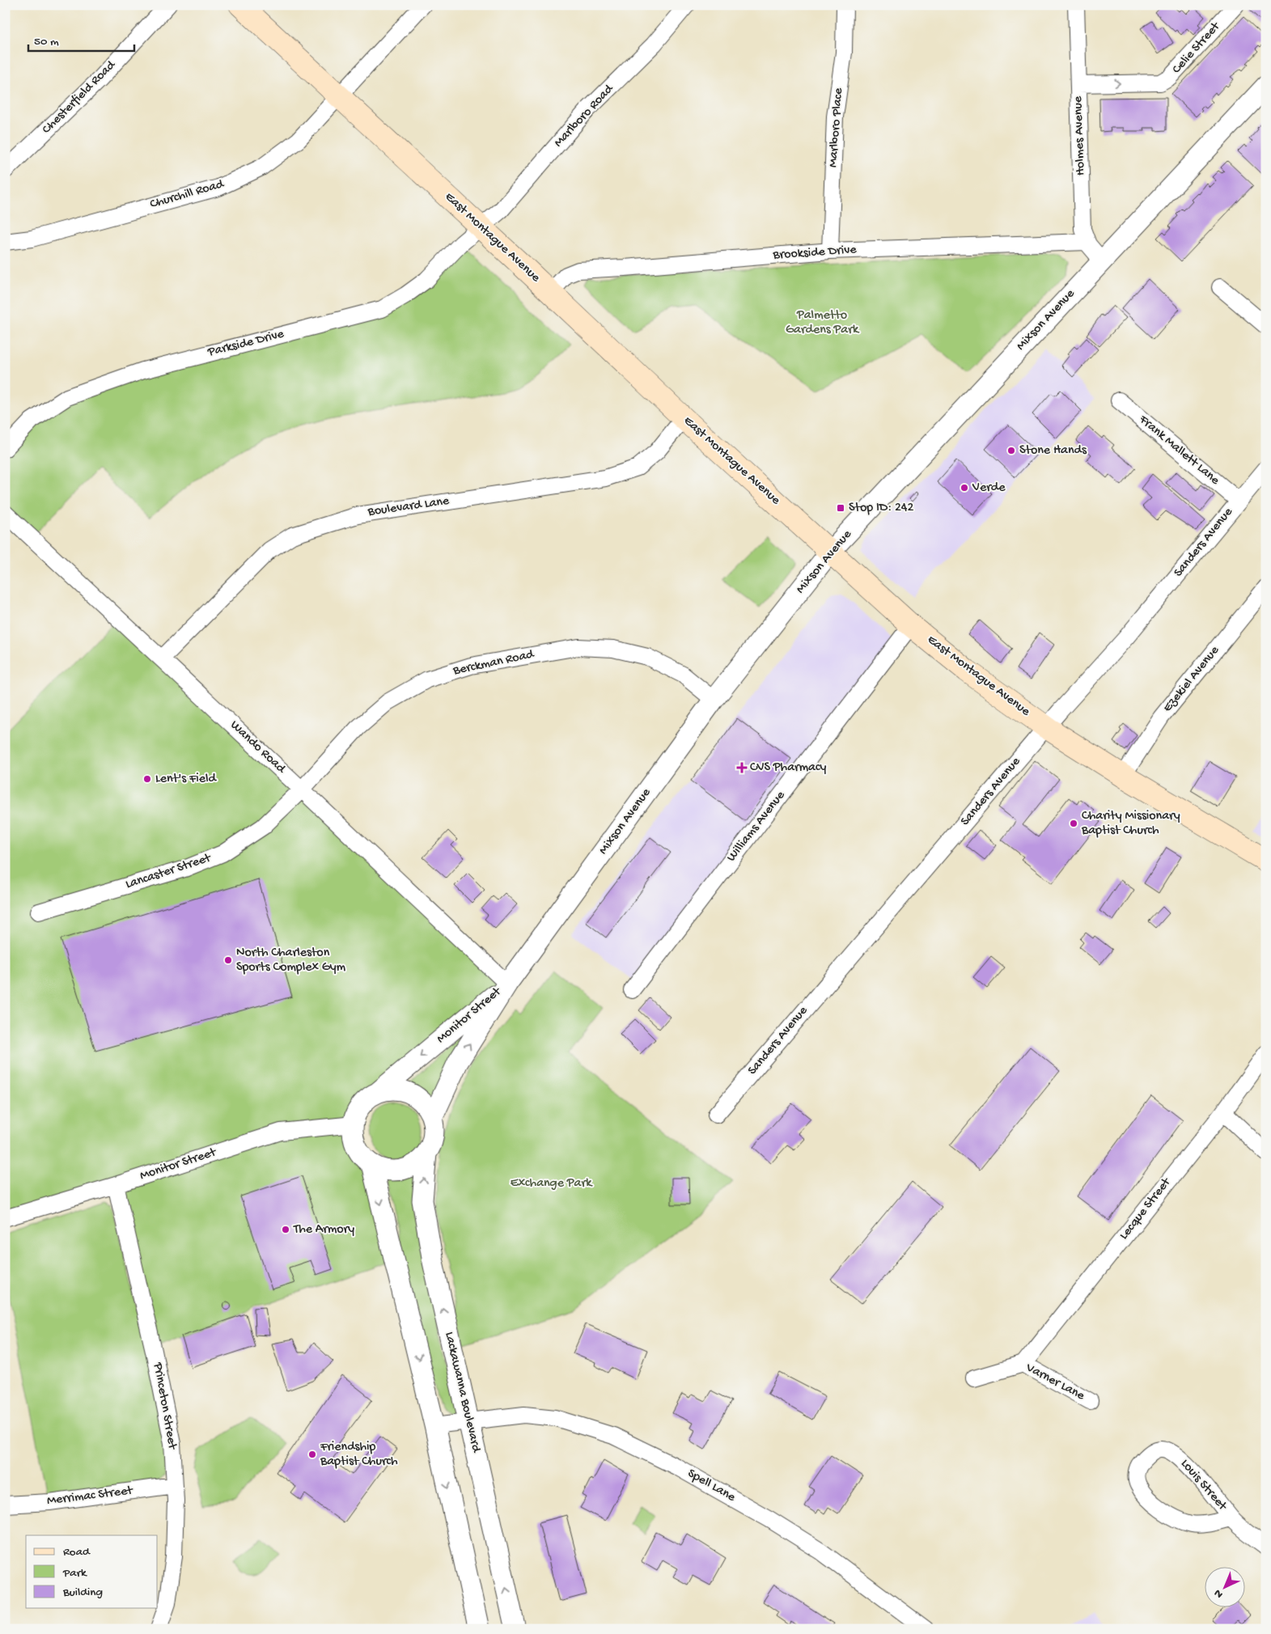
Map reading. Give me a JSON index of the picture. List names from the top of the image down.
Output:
{
  "streets": {
    "main road": ["East Montague Avenue"],
    "street": [
      "Celie Street",
      "Chesterfield Road",
      "Marlboro Road",
      "Marlboro Place",
      "Holmes Avenue",
      "Churchill Road",
      "Brookside Drive",
      "Mixson Avenue",
      "Parkside Drive",
      "Frank Mallett Lane",
      "Boulevard Lane",
      "Sanders Avenue",
      "Berckman Road",
      "Ezekiel Avenue",
      "Wando Road",
      "Williams Avenue",
      "Lancaster Street",
      "Monitor Street",
      "Lecque Street",
      "Varner Lane",
      "Lackawanna Boulevard",
      "Princeton Street",
      "Louis Street",
      "Spell Lane",
      "Merrimac Street"
    ]
  },
  "crossings": [
    ["Celie Street", "Holmes Avenue"],
    ["Marlboro Road", "East Montague Avenue"],
    ["Marlboro Road", "Parkside Drive"],
    ["Marlboro Place", "Brookside Drive"],
    ["Holmes Avenue", "Brookside Drive"],
    ["Holmes Avenue", "Mixson Avenue"],
    ["Churchill Road", "East Montague Avenue"],
    ["East Montague Avenue", "Brookside Drive"],
    ["East Montague Avenue", "Mixson Avenue"],
    ["East Montague Avenue", "Parkside Drive"],
    ["East Montague Avenue", "Boulevard Lane"],
    ["East Montague Avenue", "Sanders Avenue"],
    ["East Montague Avenue", "Ezekiel Avenue"],
    ["East Montague Avenue", "Williams Avenue"],
    ["Mixson Avenue", "Berckman Road"],
    ["Mixson Avenue", "Wando Road"],
    ["Mixson Avenue", "Monitor Street"],
    ["Frank Mallett Lane", "Sanders Avenue"],
    ["Boulevard Lane", "Wando Road"],
    ["Berckman Road", "Wando Road"],
    ["Berckman Road", "Lancaster Street"],
    ["Wando Road", "Lancaster Street"],
    ["Wando Road", "Monitor Street"],
    ["Monitor Street", "Lackawanna Boulevard"],
    ["Monitor Street", "Princeton Street"],
    ["Lecque Street", "Varner Lane"],
    ["Lackawanna Boulevard", "Spell Lane"],
    ["Princeton Street", "Merrimac Street"]
  ],
  "one_way": ["Celie Street"],
  "parks": ["Palmetto Gardens Park", "Exchange Park"],
  "places": {
    "other": [
      "Stone Hands",
      "Verde",
      "Lent's Field",
      "Charity Missionary Baptist Church",
      "North Charleston Sports Complex Gym",
      "The Armory",
      "Friendship Baptist Church"
    ],
    "transit": ["Stop ID: 242"],
    "health": ["CVS Pharmacy"]
  },
  "legend": ["Road", "Park", "Building"],
  "scale_bar": "50 m",
  "north": "bottom left"
}
